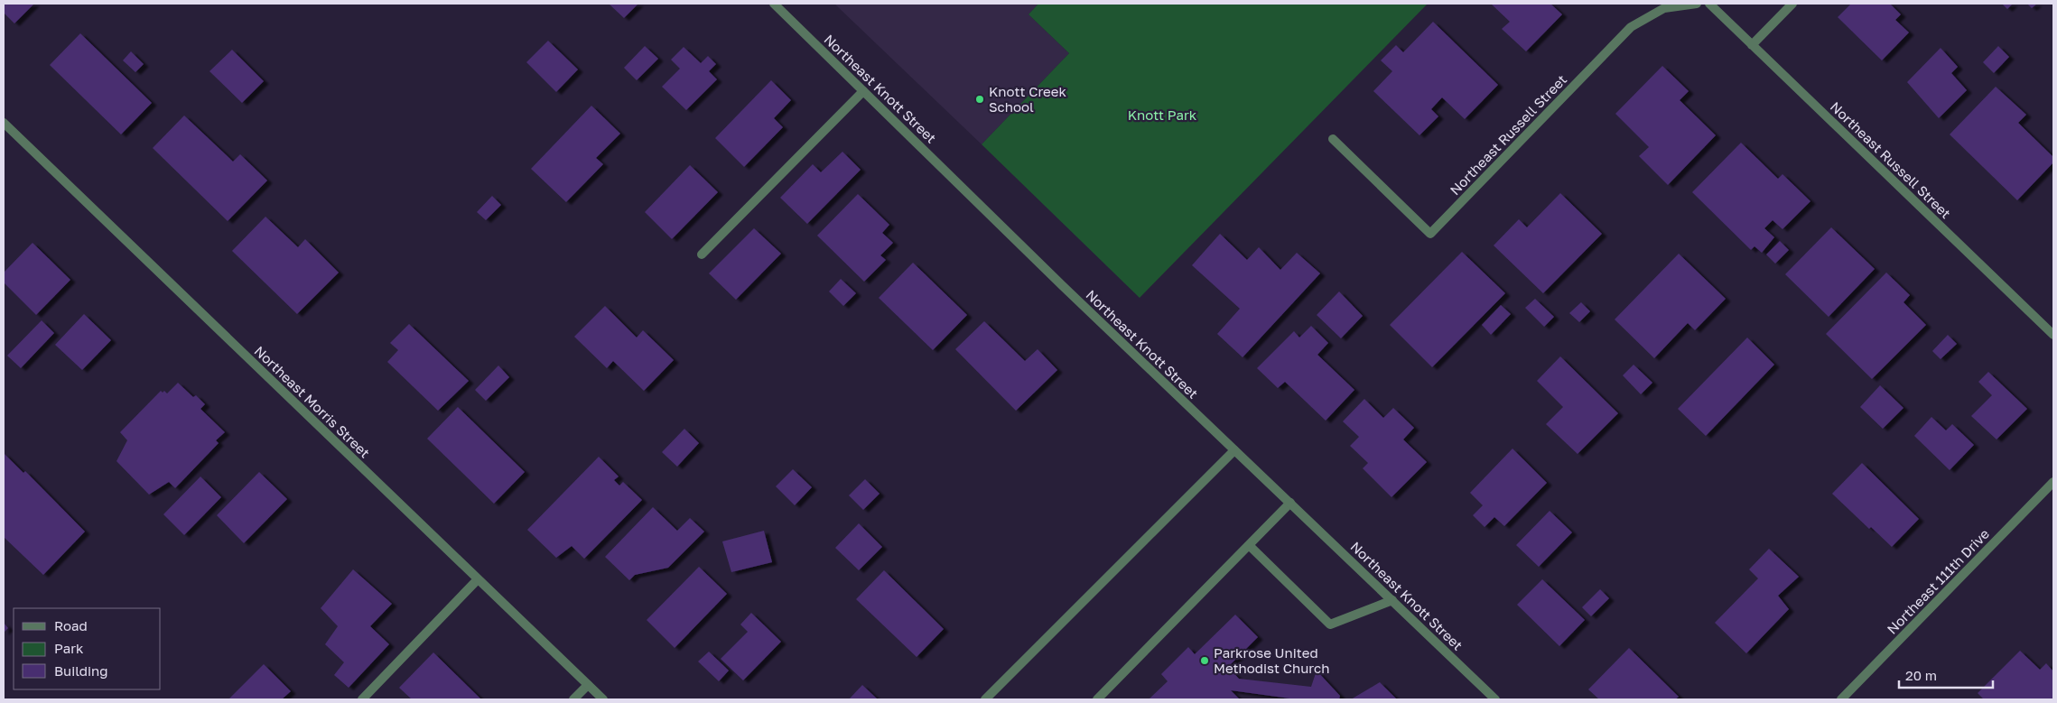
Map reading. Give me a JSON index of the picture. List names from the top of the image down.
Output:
{
  "streets": {
    "street": [
      "Northeast Knott Street",
      "Northeast Russell Street",
      "Northeast Morris Street",
      "Northeast 111th Drive"
    ]
  },
  "parks": ["Knott Park"],
  "places": ["Knott Creek School", "Parkrose United Methodist Church"],
  "legend": ["Road", "Park", "Building"],
  "scale_bar": "20 m"
}
